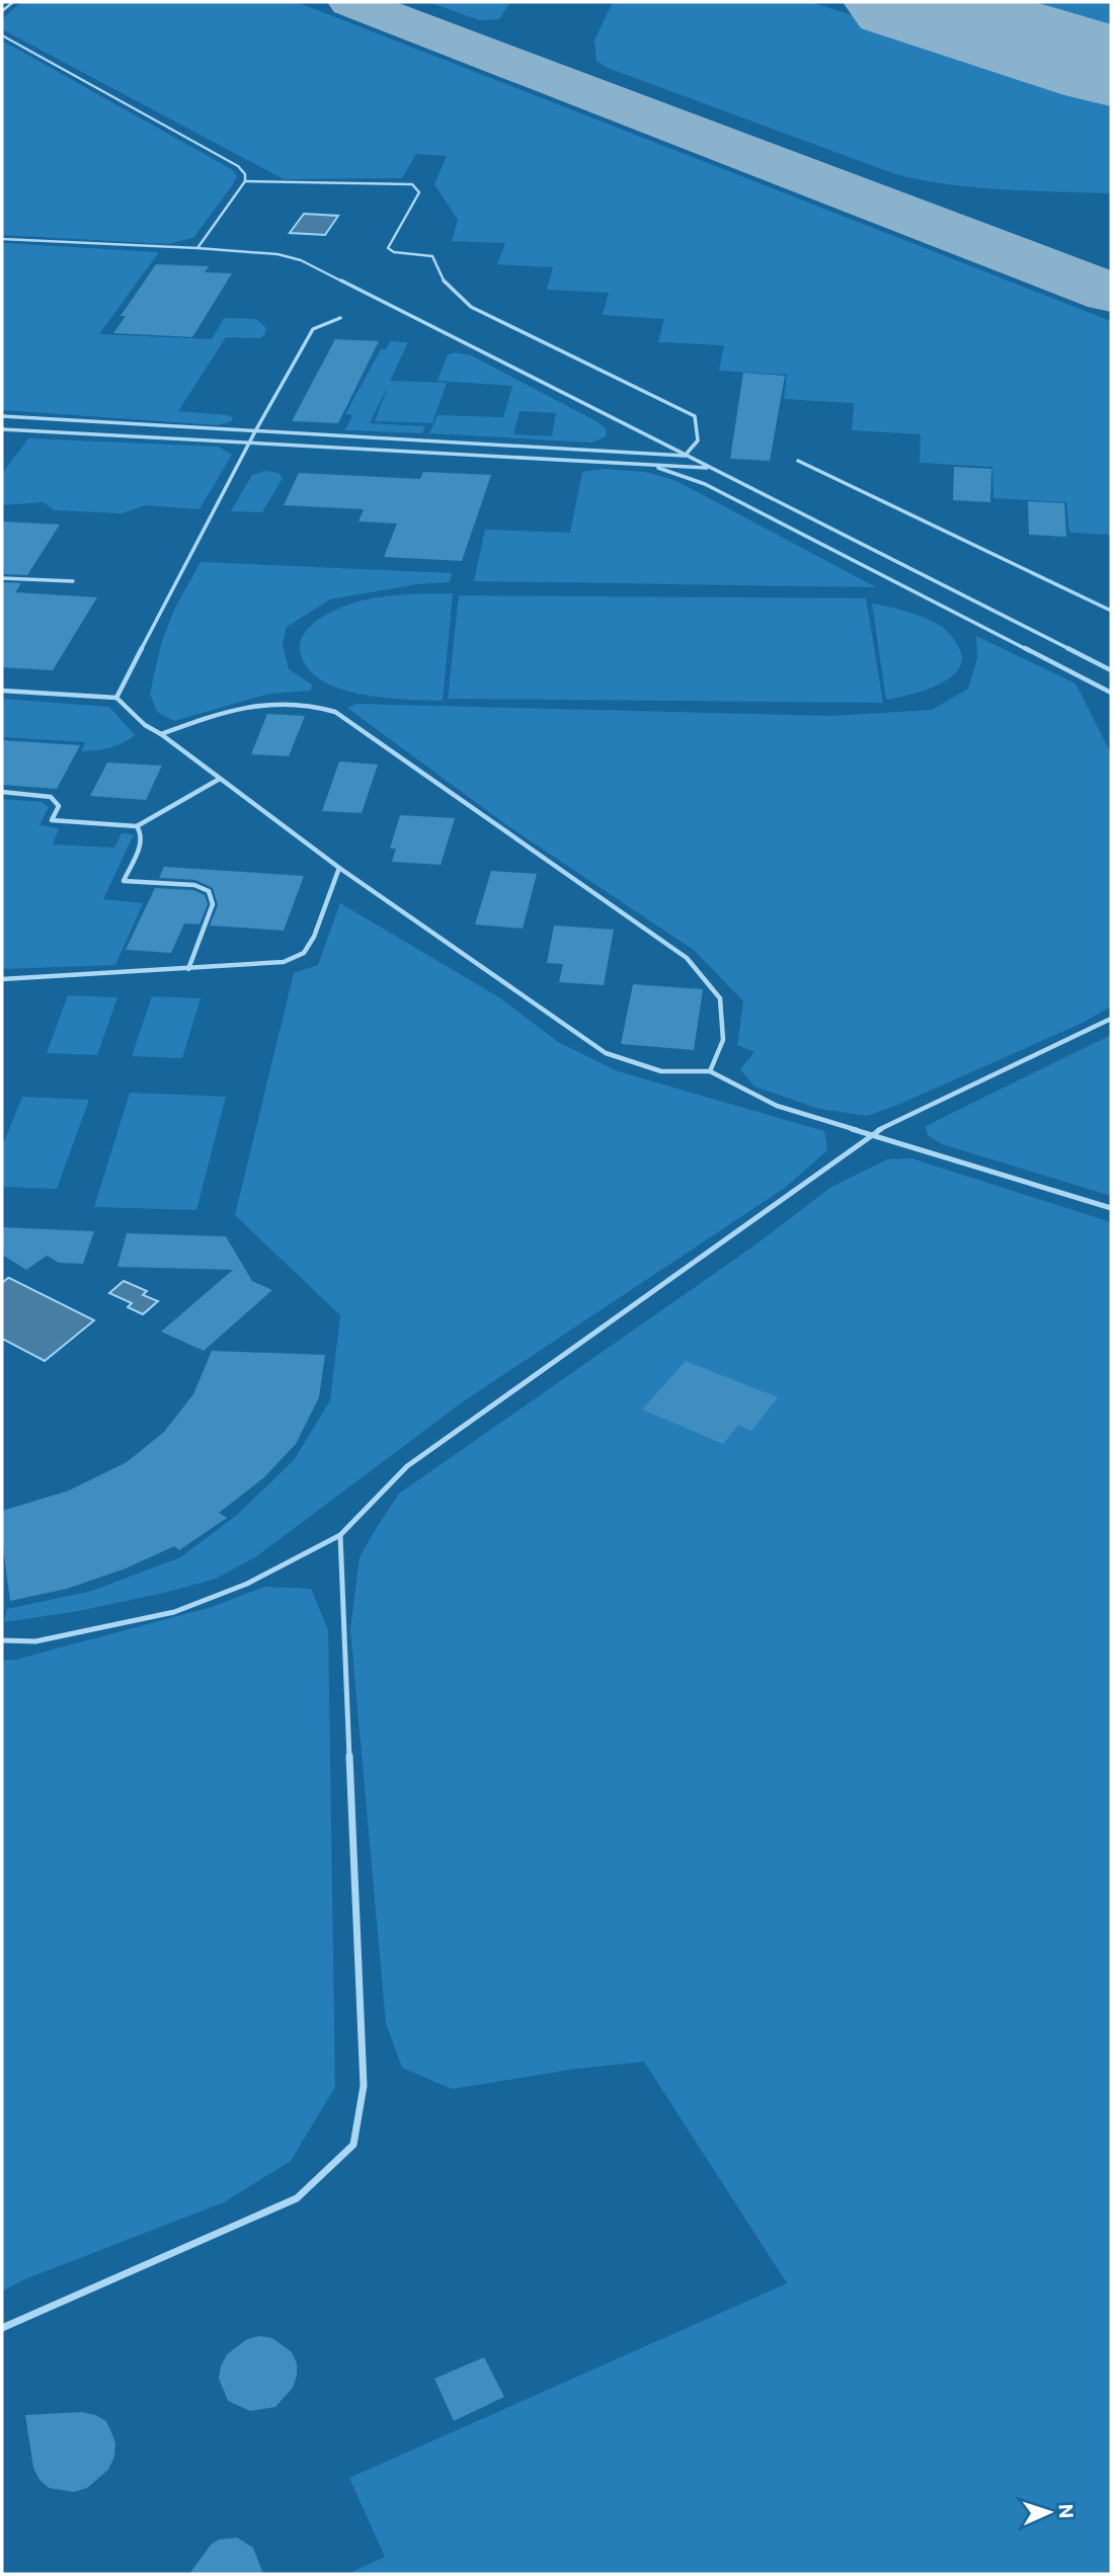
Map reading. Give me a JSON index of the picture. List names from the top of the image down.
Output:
{
  "north": "right"
}
